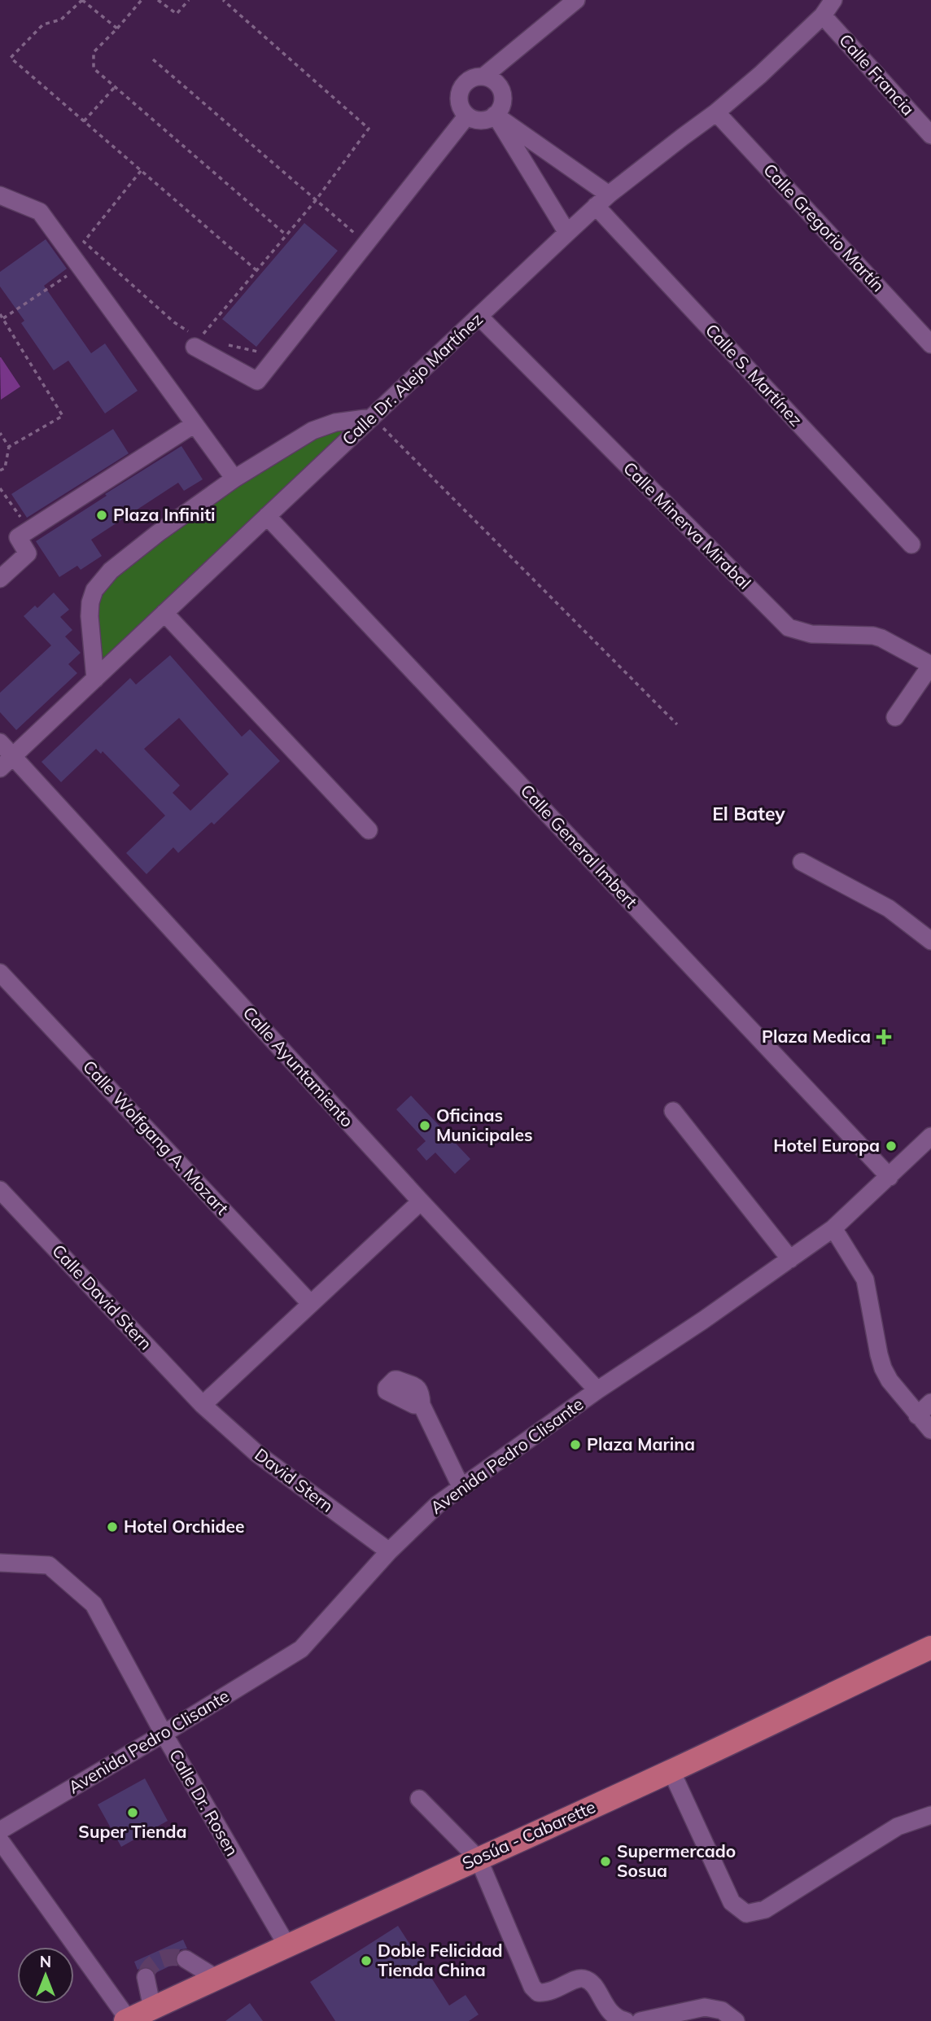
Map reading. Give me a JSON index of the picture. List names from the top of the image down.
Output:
{
  "streets": {
    "main road": ["Sosúa - Cabarette"],
    "street": [
      "Calle Francia",
      "Calle Gregorio Martín",
      "Calle S. Martínez",
      "Calle Dr. Alejo Martínez",
      "Calle Minerva Mirabal",
      "Calle General Imbert",
      "Calle Ayuntamiento",
      "Calle Wolfgang A. Mozart",
      "Calle David Stern",
      "Avenida Pedro Clisante",
      "David Stern",
      "Calle Dr. Rosen"
    ]
  },
  "crossings": [
    ["Calle Francia", "Calle Dr. Alejo Martínez"],
    ["Calle Gregorio Martín", "Calle Dr. Alejo Martínez"],
    ["Calle S. Martínez", "Calle Dr. Alejo Martínez"],
    ["Calle Dr. Alejo Martínez", "Calle Minerva Mirabal"],
    ["Calle Dr. Alejo Martínez", "Calle General Imbert"],
    ["Calle Dr. Alejo Martínez", "Calle Ayuntamiento"],
    ["Calle General Imbert", "Avenida Pedro Clisante"],
    ["Calle Ayuntamiento", "Avenida Pedro Clisante"],
    ["Calle David Stern", "David Stern"],
    ["Avenida Pedro Clisante", "David Stern"],
    ["Avenida Pedro Clisante", "Calle Dr. Rosen"],
    ["Calle Dr. Rosen", "Sosúa - Cabarette"]
  ],
  "districts": ["El Batey"],
  "places": {
    "other": [
      "Plaza Infiniti",
      "Oficinas Municipales",
      "Hotel Europa",
      "Plaza Marina",
      "Hotel Orchidee",
      "Super Tienda",
      "Supermercado Sosua",
      "Doble Felicidad Tienda China"
    ],
    "health": ["Plaza Medica"]
  },
  "north": "top"
}
